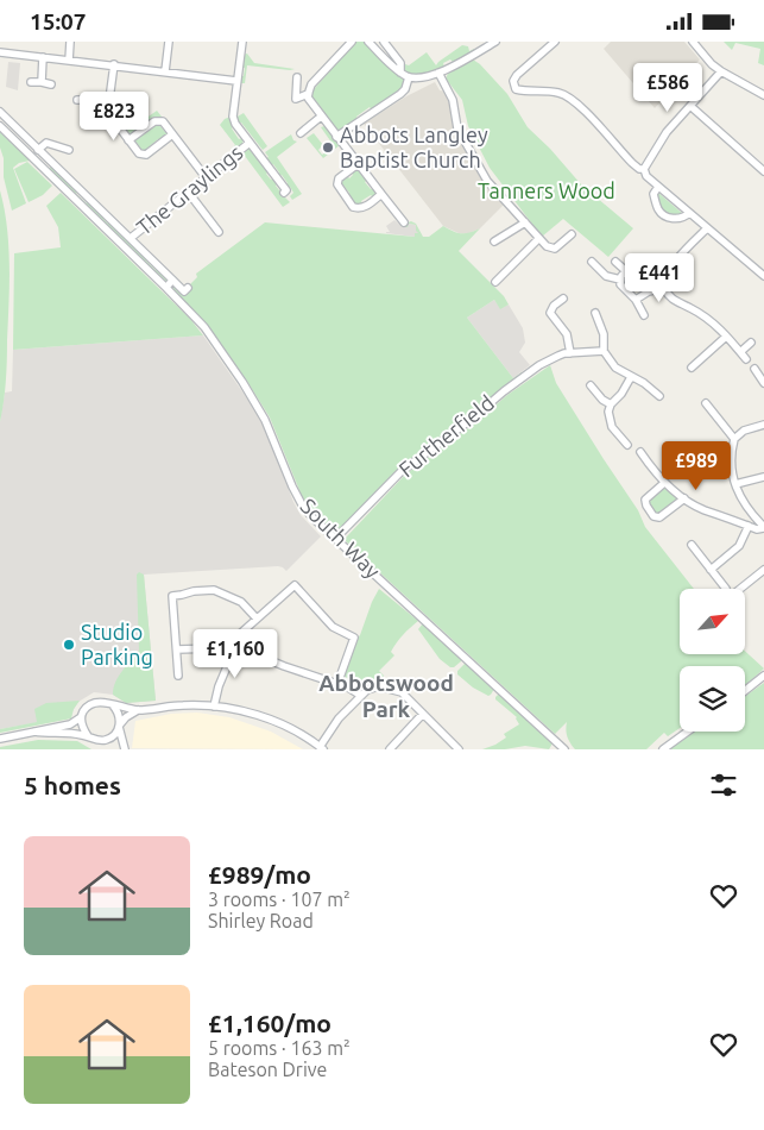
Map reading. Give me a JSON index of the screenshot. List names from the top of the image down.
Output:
{
  "streets": {
    "street": ["The Graylings", "Furtherfield", "South Way"]
  },
  "crossings": [
    ["Furtherfield", "South Way"]
  ],
  "districts": ["Abbotswood Park"],
  "parks": ["Tanners Wood"],
  "places": ["Abbots Langley Baptist Church", "Studio Parking"],
  "north": "top right",
  "page": {
    "status": "15:07",
    "price": [
      "£586",
      "£823",
      "£441",
      "£989",
      "£1,160"
    ],
    "heading": "5 homes",
    "list": [
      {
        "name": "£989/mo",
        "note": "3 rooms · 107 m² · Shirley Road"
      },
      {
        "name": "£1,160/mo",
        "note": "5 rooms · 163 m² · Bateson Drive"
      }
    ]
  }
}
